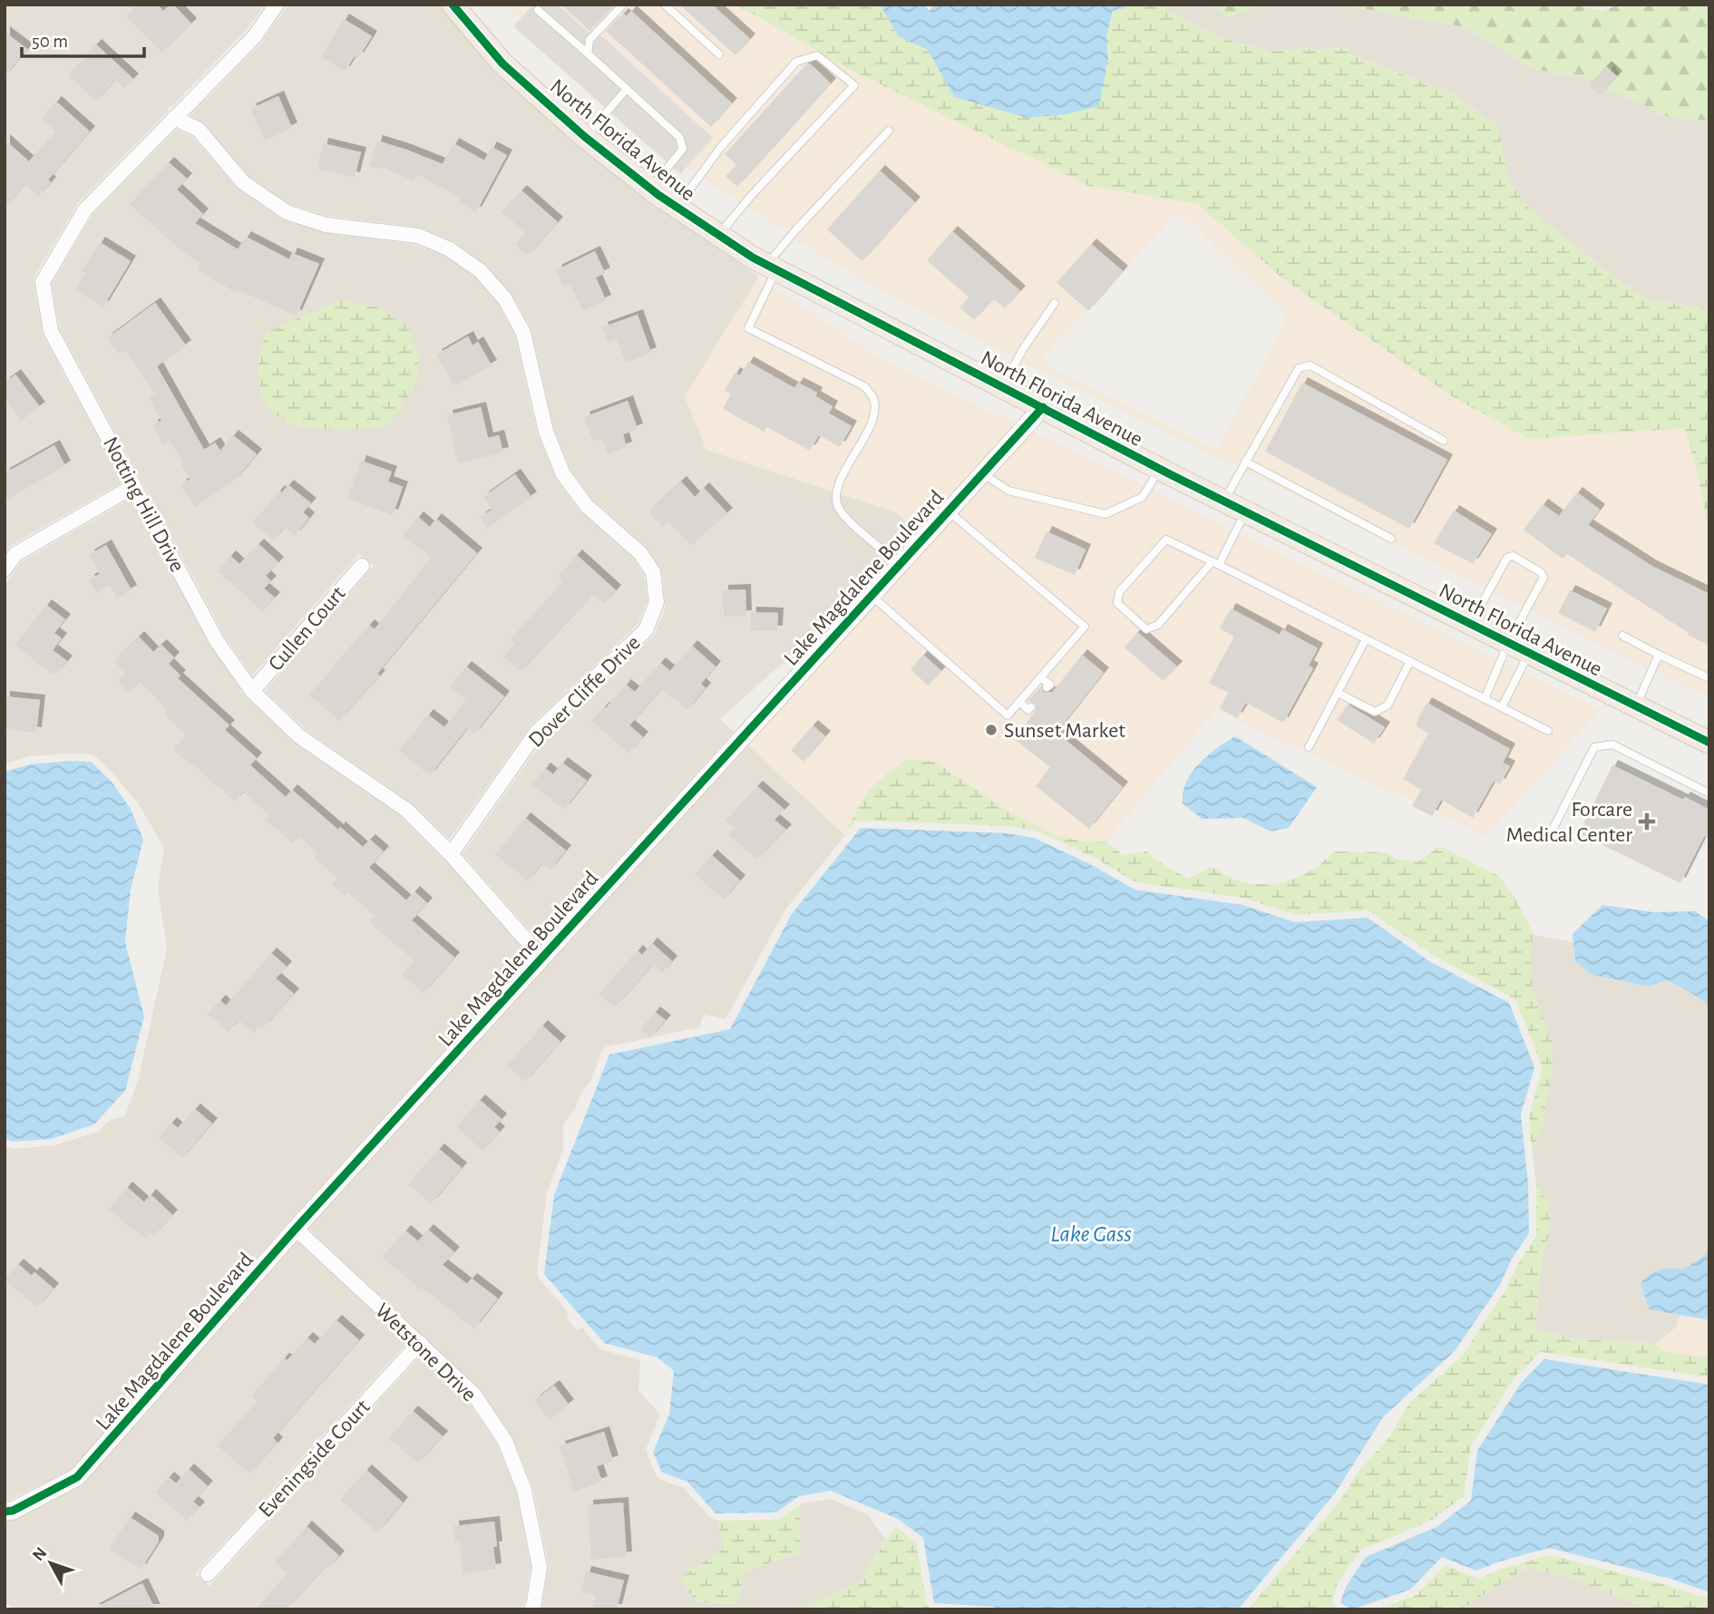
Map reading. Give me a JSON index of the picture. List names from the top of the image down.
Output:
{
  "streets": {
    "main road": ["North Florida Avenue"],
    "street": [
      "Notting Hill Drive",
      "Lake Magdalene Boulevard",
      "Cullen Court",
      "Dover Cliffe Drive",
      "Wetstone Drive",
      "Eveningside Court"
    ]
  },
  "crossings": [
    ["North Florida Avenue", "Lake Magdalene Boulevard"],
    ["Notting Hill Drive", "Lake Magdalene Boulevard"],
    ["Notting Hill Drive", "Cullen Court"],
    ["Notting Hill Drive", "Dover Cliffe Drive"],
    ["Lake Magdalene Boulevard", "Wetstone Drive"],
    ["Wetstone Drive", "Eveningside Court"]
  ],
  "water": ["Lake Gass"],
  "places": {
    "other": ["Sunset Market"],
    "health": ["Forcare Medical Center"]
  },
  "scale_bar": "50 m",
  "north": "top left"
}
